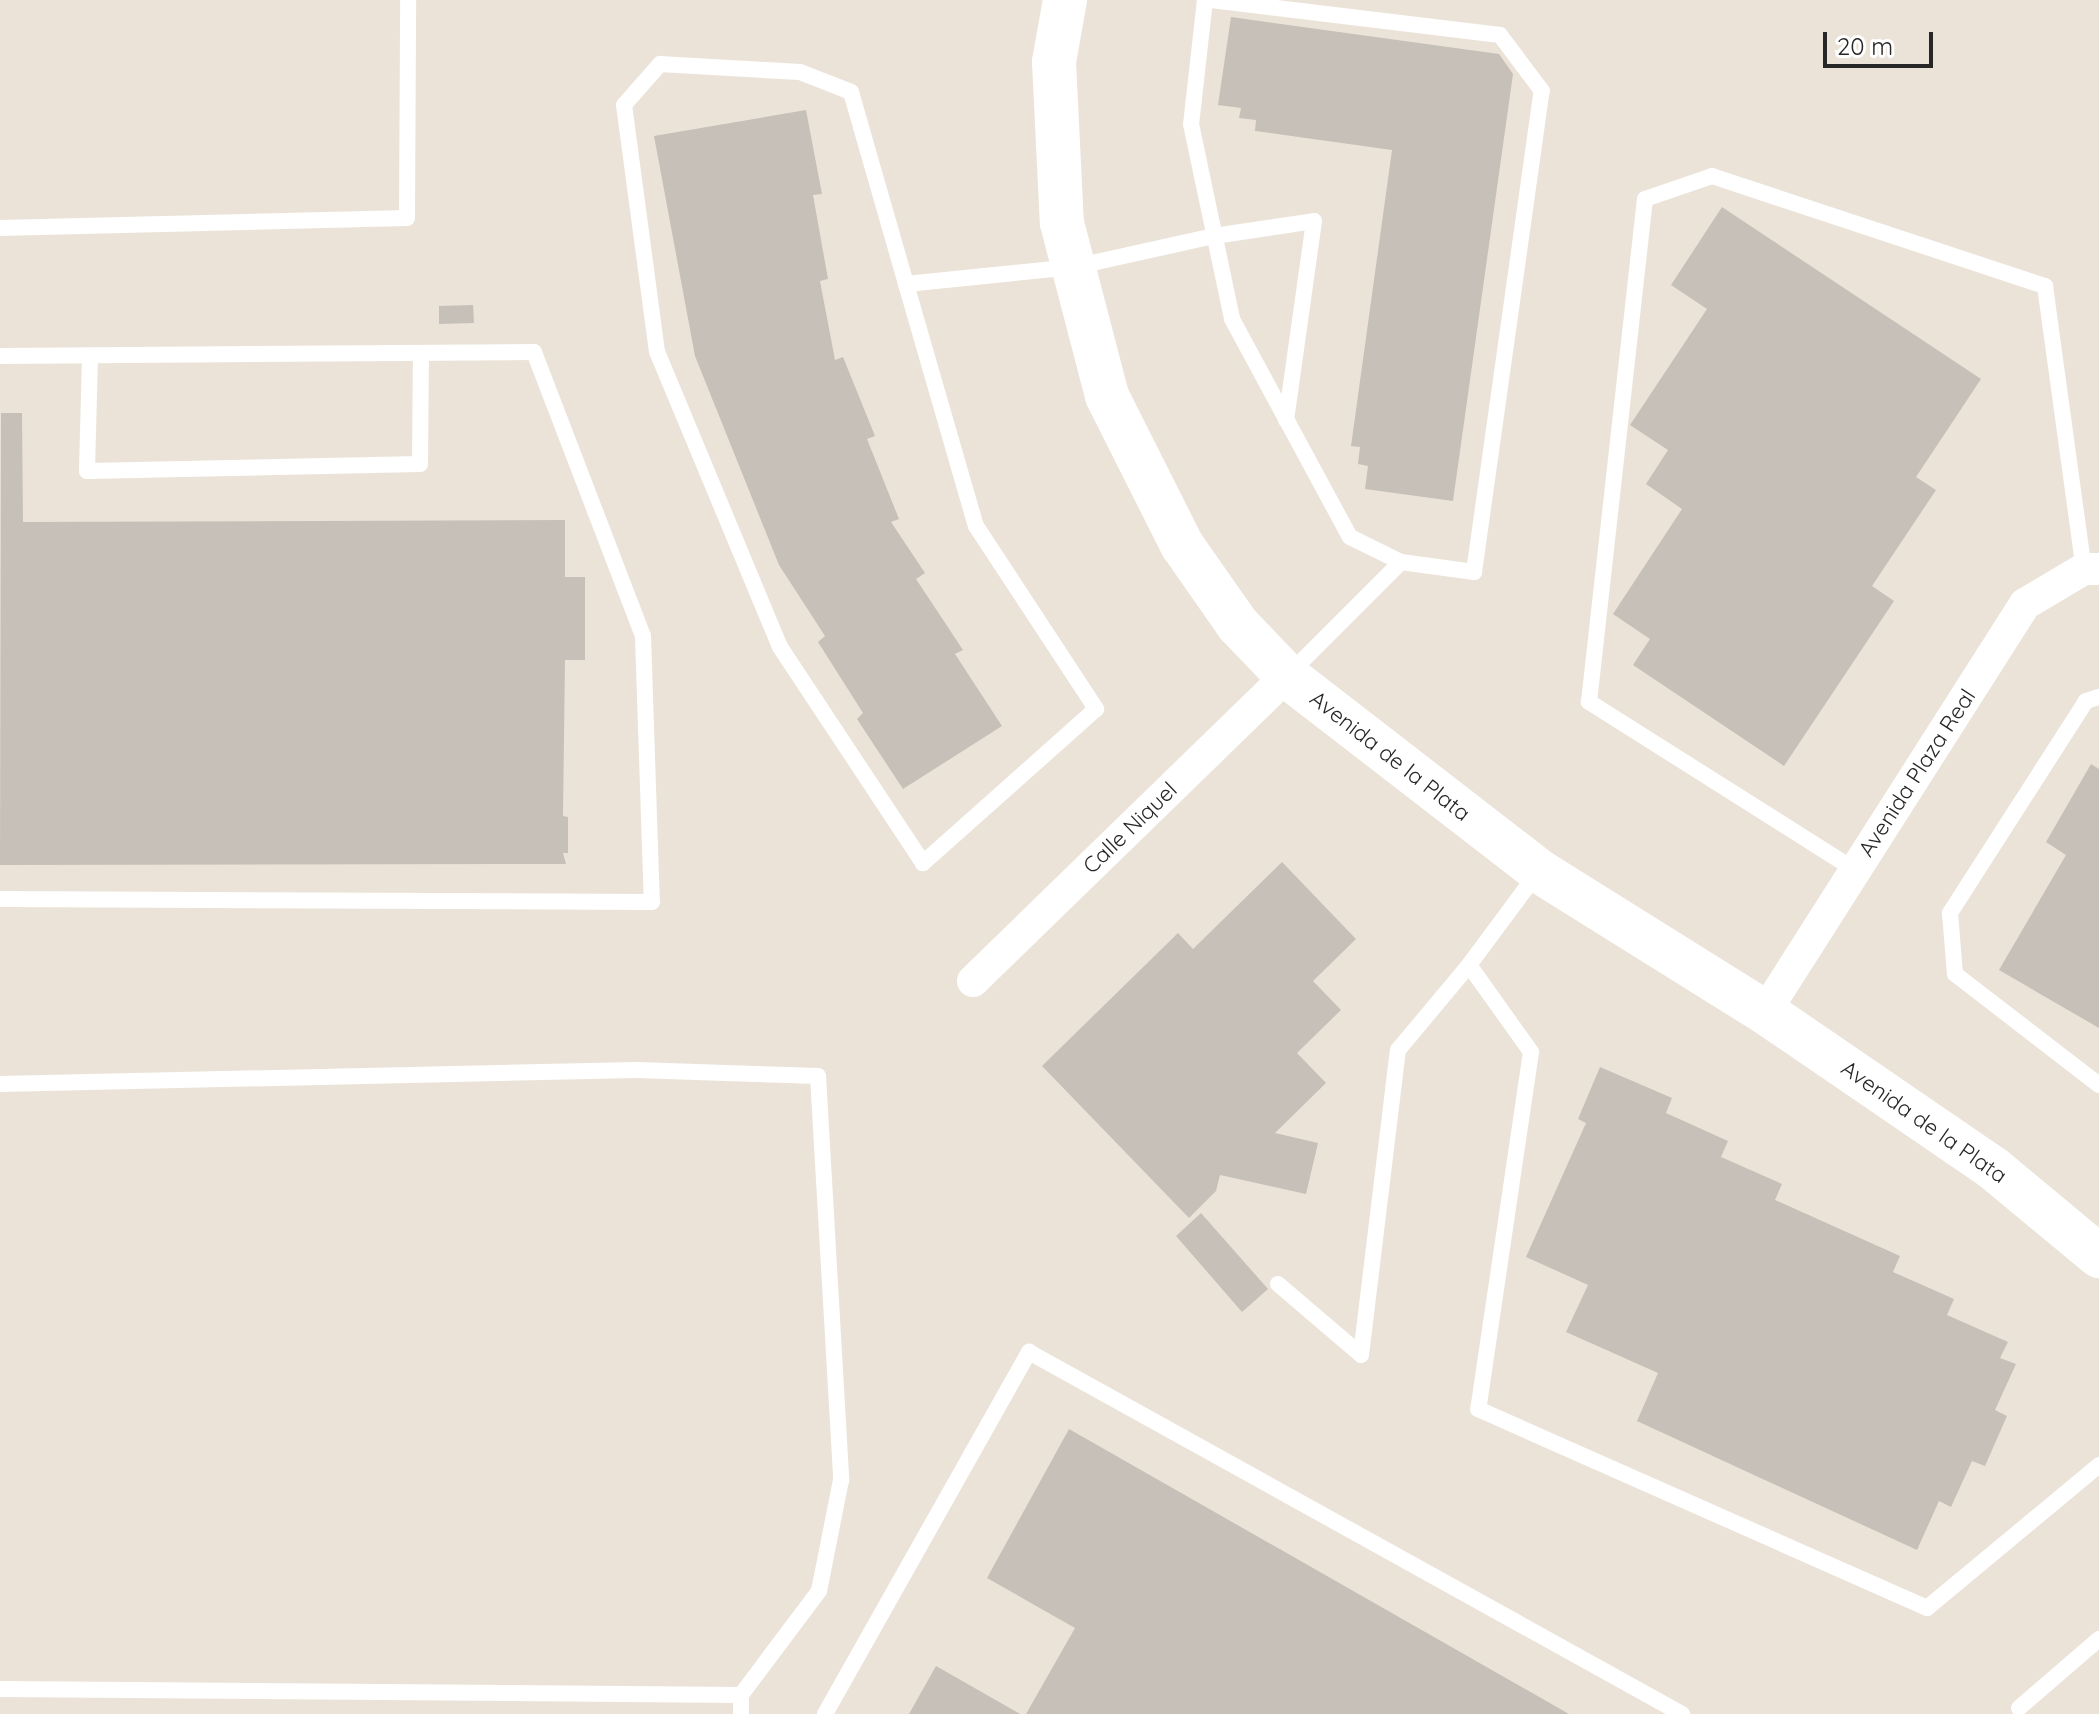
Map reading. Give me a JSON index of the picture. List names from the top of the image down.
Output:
{
  "streets": {
    "street": ["Avenida de la Plata", "Avenida Plaza Real", "Calle Niquel"]
  },
  "crossings": [
    ["Avenida de la Plata", "Avenida Plaza Real"],
    ["Avenida de la Plata", "Calle Niquel"]
  ],
  "scale_bar": "20 m"
}
